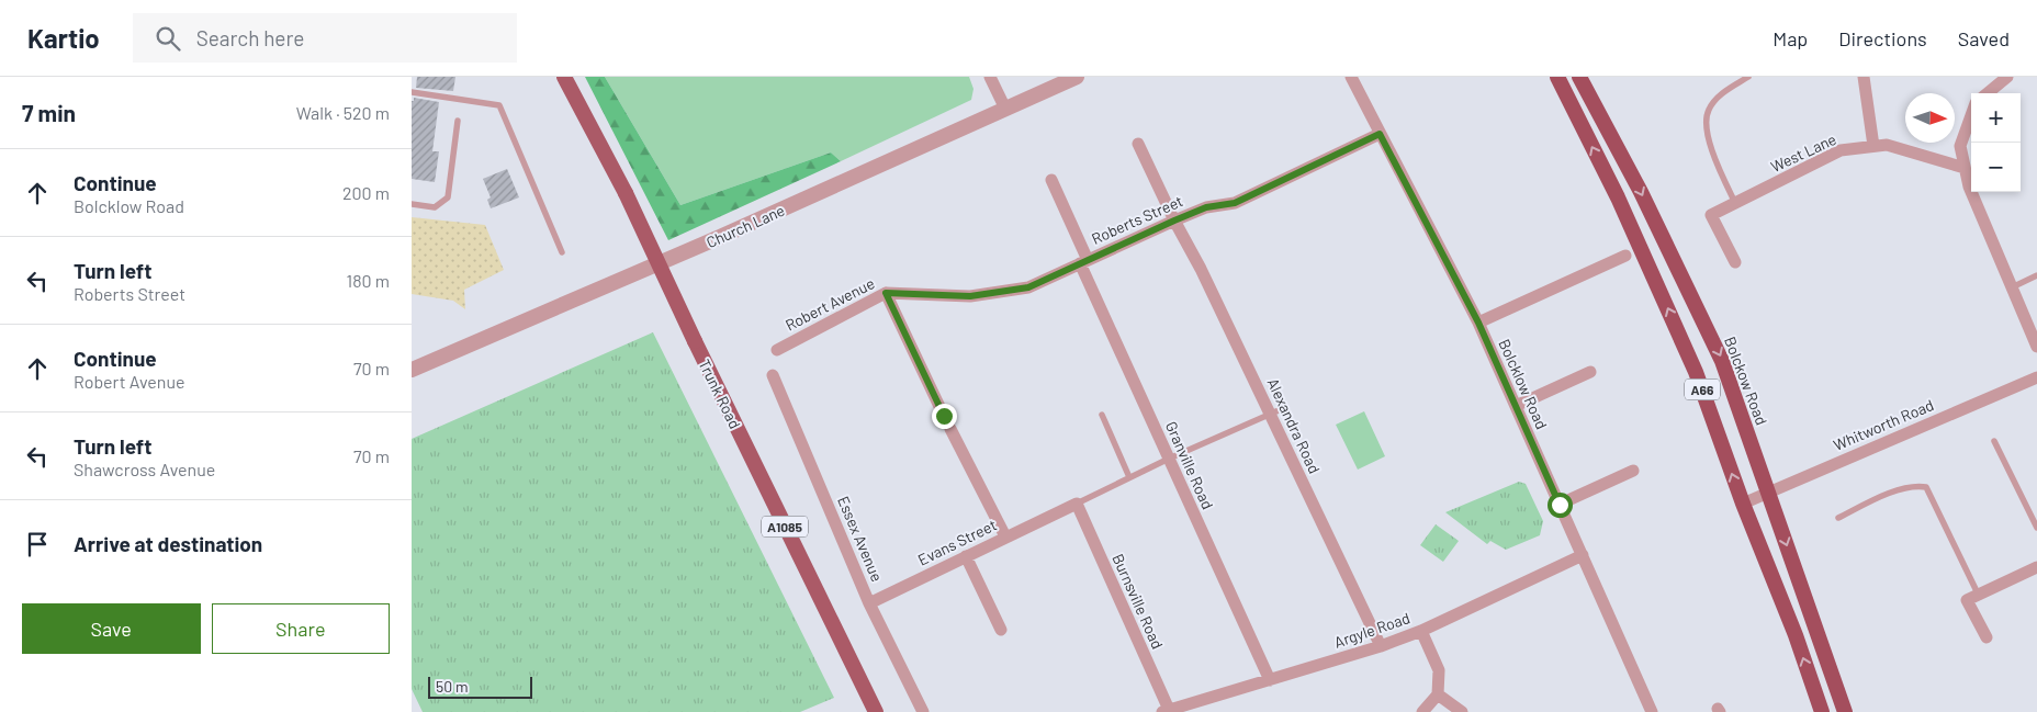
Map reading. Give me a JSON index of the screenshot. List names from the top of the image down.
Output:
{
  "streets": {
    "highway": ["Bolckow Road", "A66"],
    "main road": ["Trunk Road", "A1085"],
    "street": [
      "West Lane",
      "Roberts Street",
      "Church Lane",
      "Robert Avenue",
      "Bolcklow Road",
      "Whitworth Road",
      "Alexandra Road",
      "Granville Road",
      "Essex Avenue",
      "Evans Street",
      "Burnsville Road",
      "Argyle Road"
    ]
  },
  "crossings": [
    ["Roberts Street", "Robert Avenue"],
    ["Roberts Street", "Bolcklow Road"],
    ["Roberts Street", "Alexandra Road"],
    ["Roberts Street", "Granville Road"],
    ["Bolckow Road", "Whitworth Road"],
    ["Bolcklow Road", "Argyle Road"],
    ["A66", "Whitworth Road"],
    ["Alexandra Road", "Argyle Road"],
    ["Granville Road", "Argyle Road"],
    ["Essex Avenue", "Evans Street"],
    ["Evans Street", "Burnsville Road"],
    ["Burnsville Road", "Argyle Road"]
  ],
  "scale_bar": "50 m",
  "north": "right",
  "page": {
    "header": "Kartio",
    "search": "Search here",
    "nav": ["Map", "Directions", "Saved"],
    "heading": ["7 min", "Walk · 520 m"],
    "map_buttons": ["+", "−"],
    "list": [
      ["Continue", "Bolcklow Road", "200 m"],
      ["Turn left", "Roberts Street", "180 m"],
      ["Continue", "Robert Avenue", "70 m"],
      ["Turn left", "Shawcross Avenue", "70 m"],
      "Arrive at destination"
    ],
    "buttons": ["Save", "Share"],
    "scale": "50 m"
  }
}
